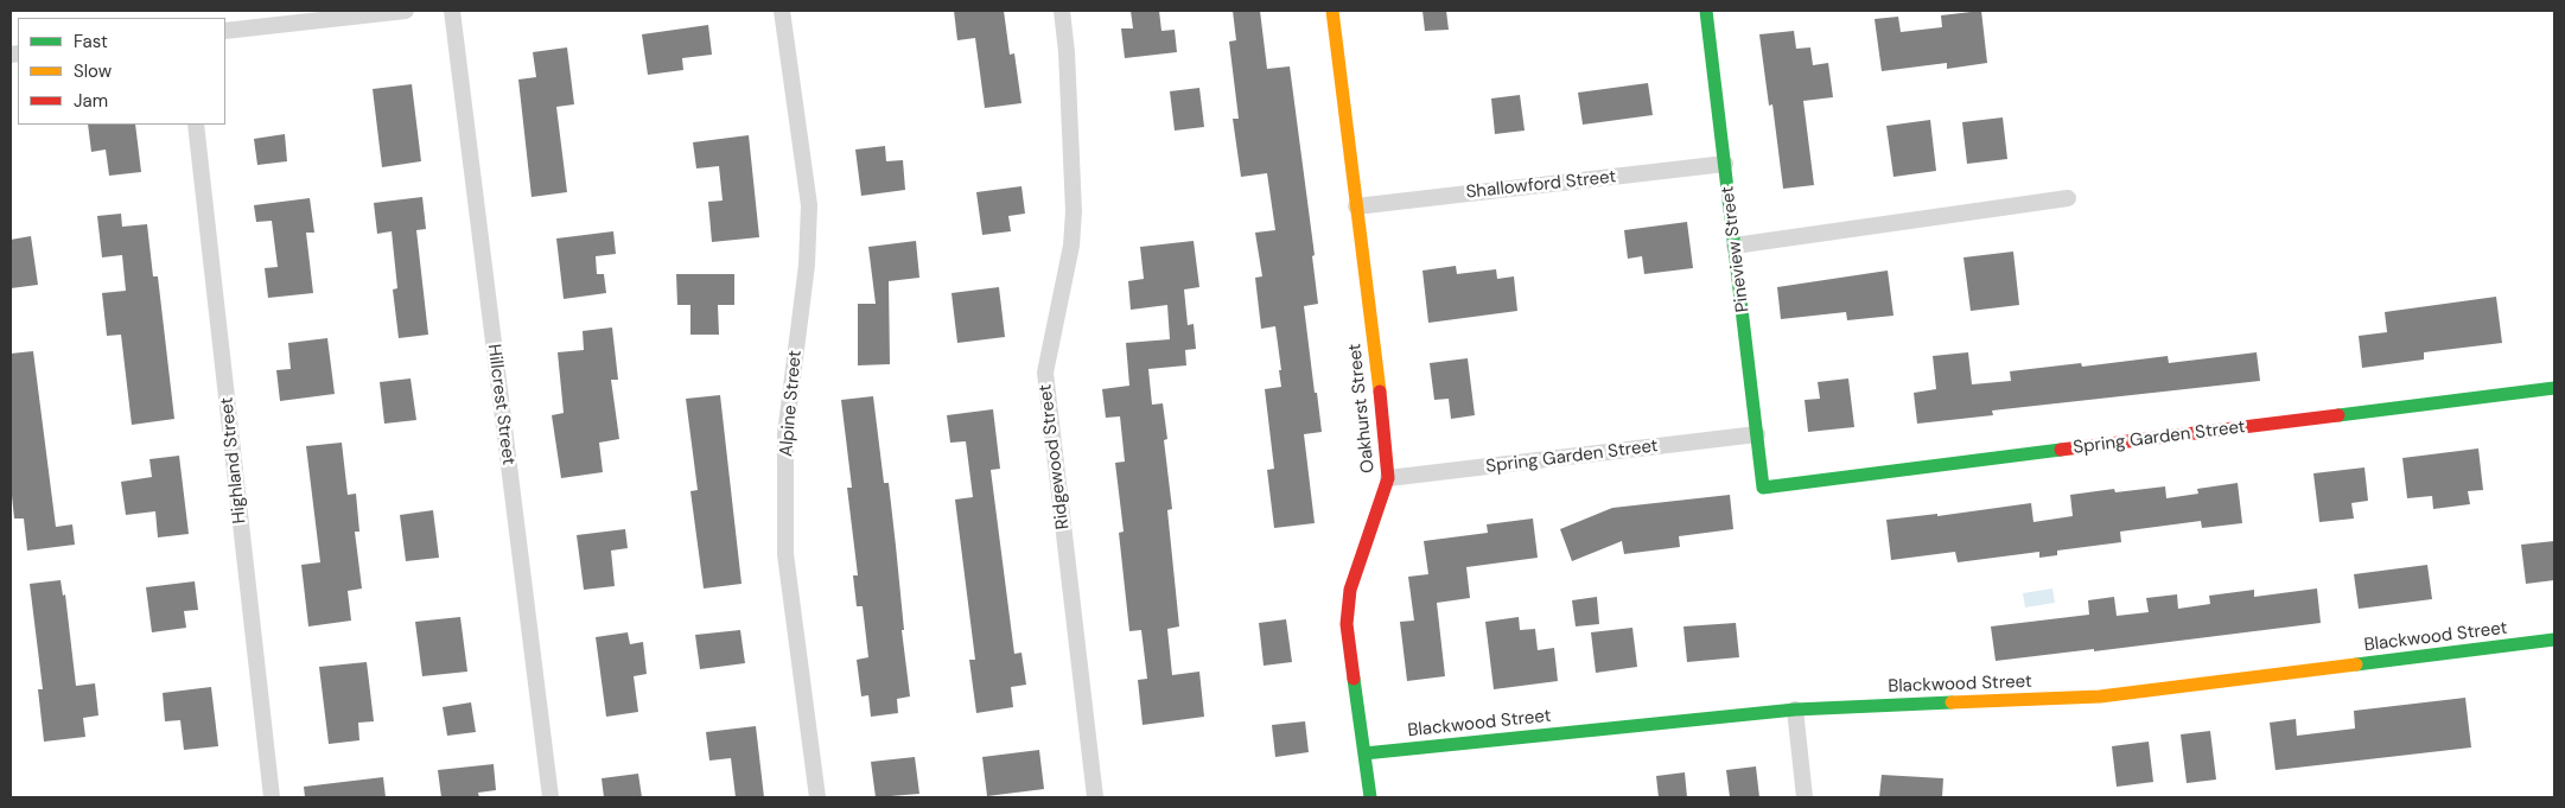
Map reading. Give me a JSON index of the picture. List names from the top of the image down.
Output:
{
  "streets": {
    "street": [
      "Shallowford Street",
      "Pineview Street",
      "Alpine Street",
      "Hillcrest Street",
      "Oakhurst Street",
      "Spring Garden Street",
      "Ridgewood Street",
      "Highland Street",
      "Blackwood Street"
    ]
  },
  "crossings": [
    ["Shallowford Street", "Pineview Street"],
    ["Shallowford Street", "Oakhurst Street"],
    ["Pineview Street", "Spring Garden Street"],
    ["Oakhurst Street", "Spring Garden Street"],
    ["Oakhurst Street", "Blackwood Street"]
  ],
  "legend": ["Fast", "Slow", "Jam"]
}
